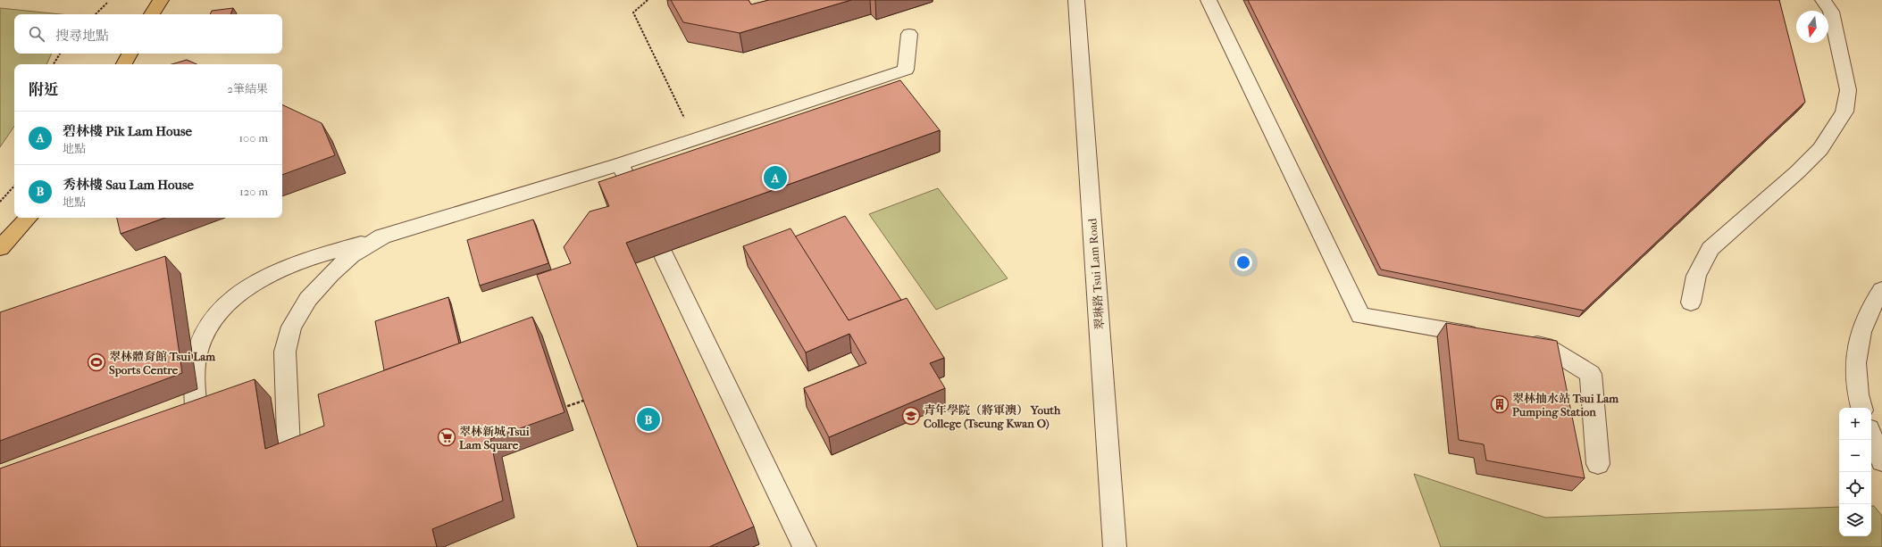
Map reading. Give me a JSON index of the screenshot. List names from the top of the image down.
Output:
{
  "streets": {
    "street": ["翠琳路 Tsui Lam Road"]
  },
  "places": {
    "sports": ["翠林體育館 Tsui Lam Sports Centre"],
    "building": ["翠林抽水站 Tsui Lam Pumping Station"],
    "school or university": ["青年學院（將軍澳） Youth College (Tseung Kwan O)"],
    "supermarket": ["翠林新城 Tsui Lam Square"]
  },
  "north": "bottom",
  "page": {
    "search": "搜尋地點",
    "heading": ["附近", "2筆結果"],
    "list": [
      {
        "mark": "A",
        "name": "碧林樓 Pik Lam House",
        "note": "地點",
        "value": "100 m"
      },
      {
        "mark": "B",
        "name": "秀林樓 Sau Lam House",
        "note": "地點",
        "value": "120 m"
      }
    ],
    "pins": ["A", "B"],
    "map_buttons": ["+", "−"]
  }
}
